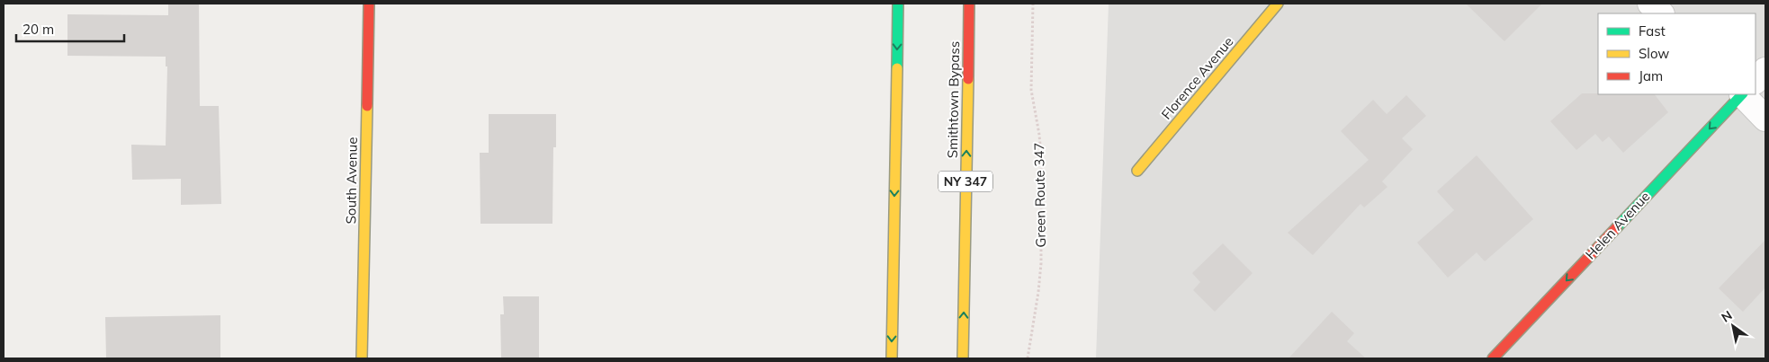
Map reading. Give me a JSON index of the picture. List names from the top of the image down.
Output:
{
  "streets": {
    "main road": [
      "Florence Avenue",
      "Smithtown Bypass",
      "South Avenue",
      "NY 347",
      "Helen Avenue"
    ],
    "path": ["Green Route 347"]
  },
  "one_way": ["Helen Avenue"],
  "legend": ["Fast", "Slow", "Jam"],
  "scale_bar": "20 m",
  "north": "top left"
}
